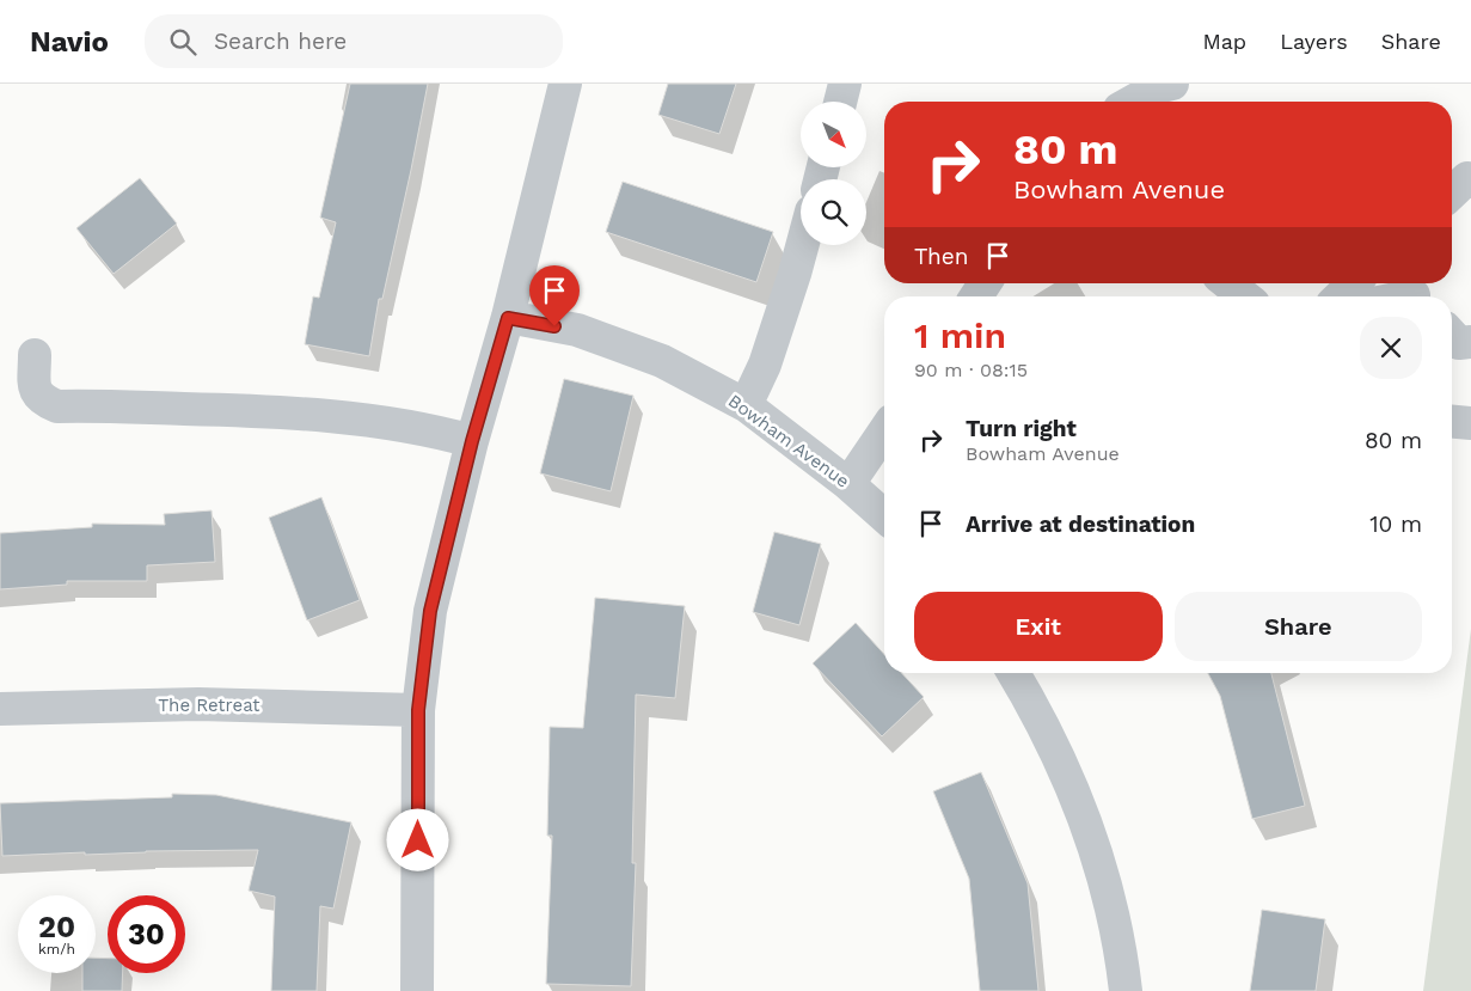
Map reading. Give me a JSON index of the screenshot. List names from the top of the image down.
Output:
{
  "streets": {
    "street": ["Bowham Avenue", "The Retreat"]
  },
  "north": "bottom right",
  "page": {
    "header": "Navio",
    "search": "Search here",
    "nav": ["Map", "Layers", "Share"],
    "turn": ["80 m", "Bowham Avenue"],
    "then": "Then",
    "heading": ["1 min", "90 m · 08:15"],
    "list": [
      {
        "name": "Turn right",
        "note": "Bowham Avenue",
        "value": "80 m"
      },
      {
        "name": "Arrive at destination",
        "value": "10 m"
      }
    ],
    "buttons": ["Exit", "Share"],
    "speed": "20 km/h",
    "limit": "30"
  }
}
